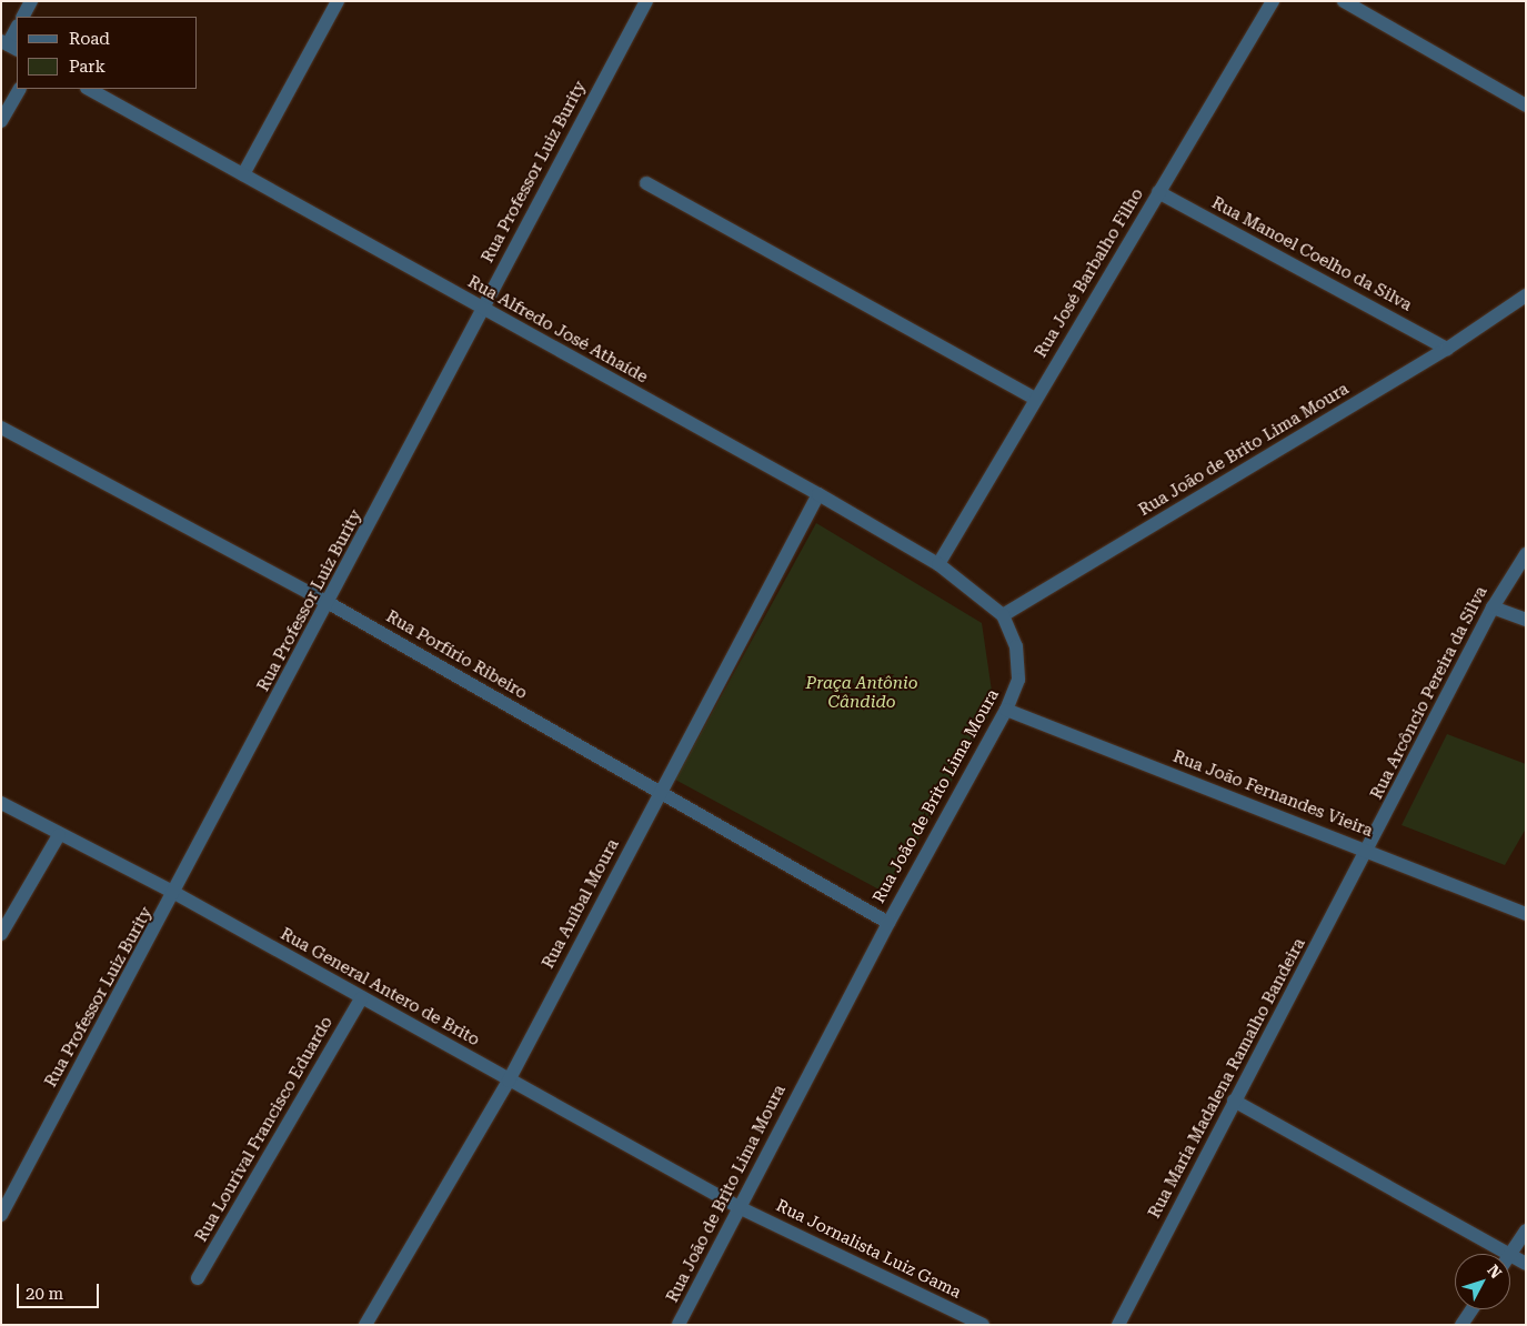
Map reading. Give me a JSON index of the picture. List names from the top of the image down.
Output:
{
  "streets": {
    "street": [
      "Rua Professor Luiz Burity",
      "Rua Manoel Coelho da Silva",
      "Rua José Barbalho Filho",
      "Rua Alfredo José Athaíde",
      "Rua João de Brito Lima Moura",
      "Rua Porfírio Ribeiro",
      "Rua Arcôncio Pereira da Silva",
      "Rua João Fernandes Vieira",
      "Rua Aníbal Moura",
      "Rua General Antero de Brito",
      "Rua Maria Madalena Ramalho Bandeira",
      "Rua Lourival Francisco Eduardo",
      "Rua Jornalista Luiz Gama"
    ]
  },
  "crossings": [
    ["Rua Professor Luiz Burity", "Rua Alfredo José Athaíde"],
    ["Rua Professor Luiz Burity", "Rua Porfírio Ribeiro"],
    ["Rua Professor Luiz Burity", "Rua General Antero de Brito"],
    ["Rua Manoel Coelho da Silva", "Rua José Barbalho Filho"],
    ["Rua Manoel Coelho da Silva", "Rua João de Brito Lima Moura"],
    ["Rua José Barbalho Filho", "Rua Alfredo José Athaíde"],
    ["Rua Alfredo José Athaíde", "Rua João de Brito Lima Moura"],
    ["Rua Alfredo José Athaíde", "Rua Aníbal Moura"],
    ["Rua João de Brito Lima Moura", "Rua Porfírio Ribeiro"],
    ["Rua João de Brito Lima Moura", "Rua João Fernandes Vieira"],
    ["Rua João de Brito Lima Moura", "Rua General Antero de Brito"],
    ["Rua João de Brito Lima Moura", "Rua Jornalista Luiz Gama"],
    ["Rua Porfírio Ribeiro", "Rua Aníbal Moura"],
    ["Rua Arcôncio Pereira da Silva", "Rua João Fernandes Vieira"],
    ["Rua Arcôncio Pereira da Silva", "Rua Maria Madalena Ramalho Bandeira"],
    ["Rua João Fernandes Vieira", "Rua Maria Madalena Ramalho Bandeira"],
    ["Rua Aníbal Moura", "Rua General Antero de Brito"],
    ["Rua General Antero de Brito", "Rua Lourival Francisco Eduardo"],
    ["Rua General Antero de Brito", "Rua Jornalista Luiz Gama"]
  ],
  "parks": ["Praça Antônio Cândido"],
  "legend": ["Road", "Park"],
  "scale_bar": "20 m",
  "north": "top right"
}
